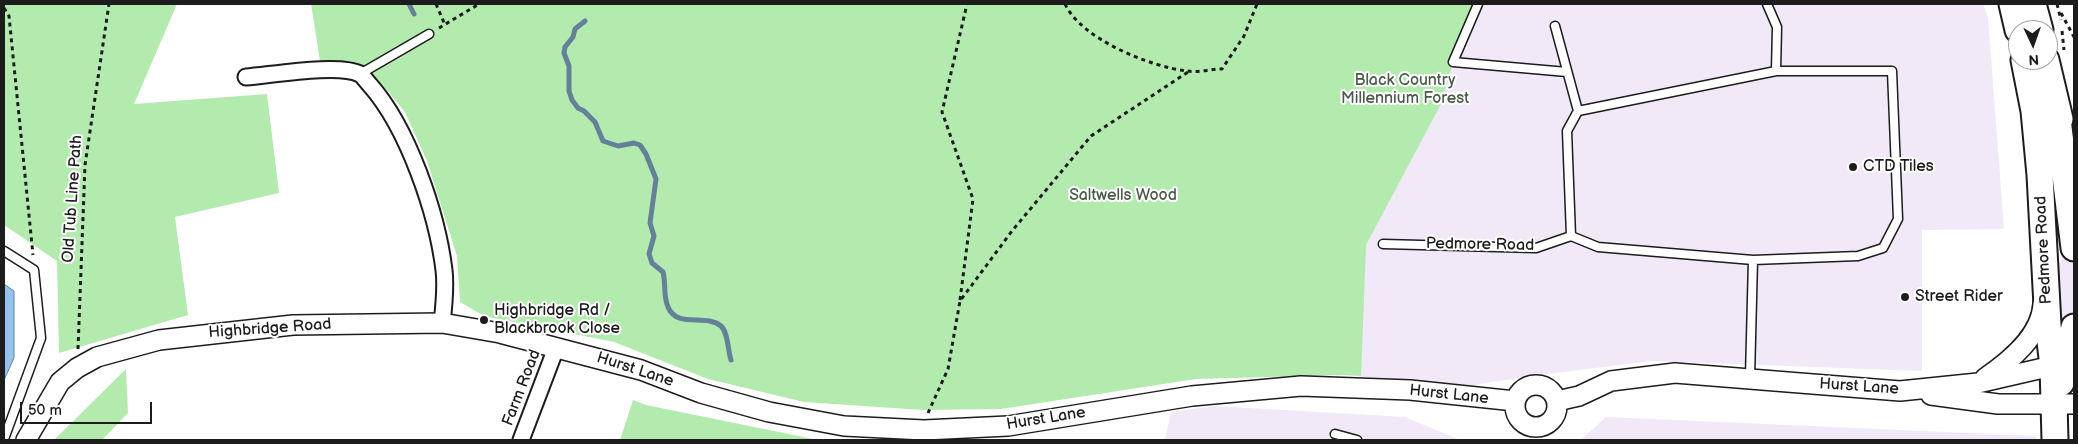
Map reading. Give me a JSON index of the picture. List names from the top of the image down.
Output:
{
  "streets": {
    "highway": ["Pedmore Road"],
    "street": ["Highbridge Road", "Hurst Lane", "Farm Road"],
    "path": ["Old Tub Line Path"]
  },
  "crossings": [
    ["Old Tub Line Path", "Highbridge Road"],
    ["Pedmore Road", "Hurst Lane"],
    ["Highbridge Road", "Hurst Lane"],
    ["Highbridge Road", "Farm Road"],
    ["Hurst Lane", "Farm Road"]
  ],
  "parks": ["Black Country Millennium Forest", "Saltwells Wood"],
  "places": ["CTD Tiles", "Street Rider", "Highbridge Rd / Blackbrook Close"],
  "scale_bar": "50 m",
  "north": "bottom"
}
